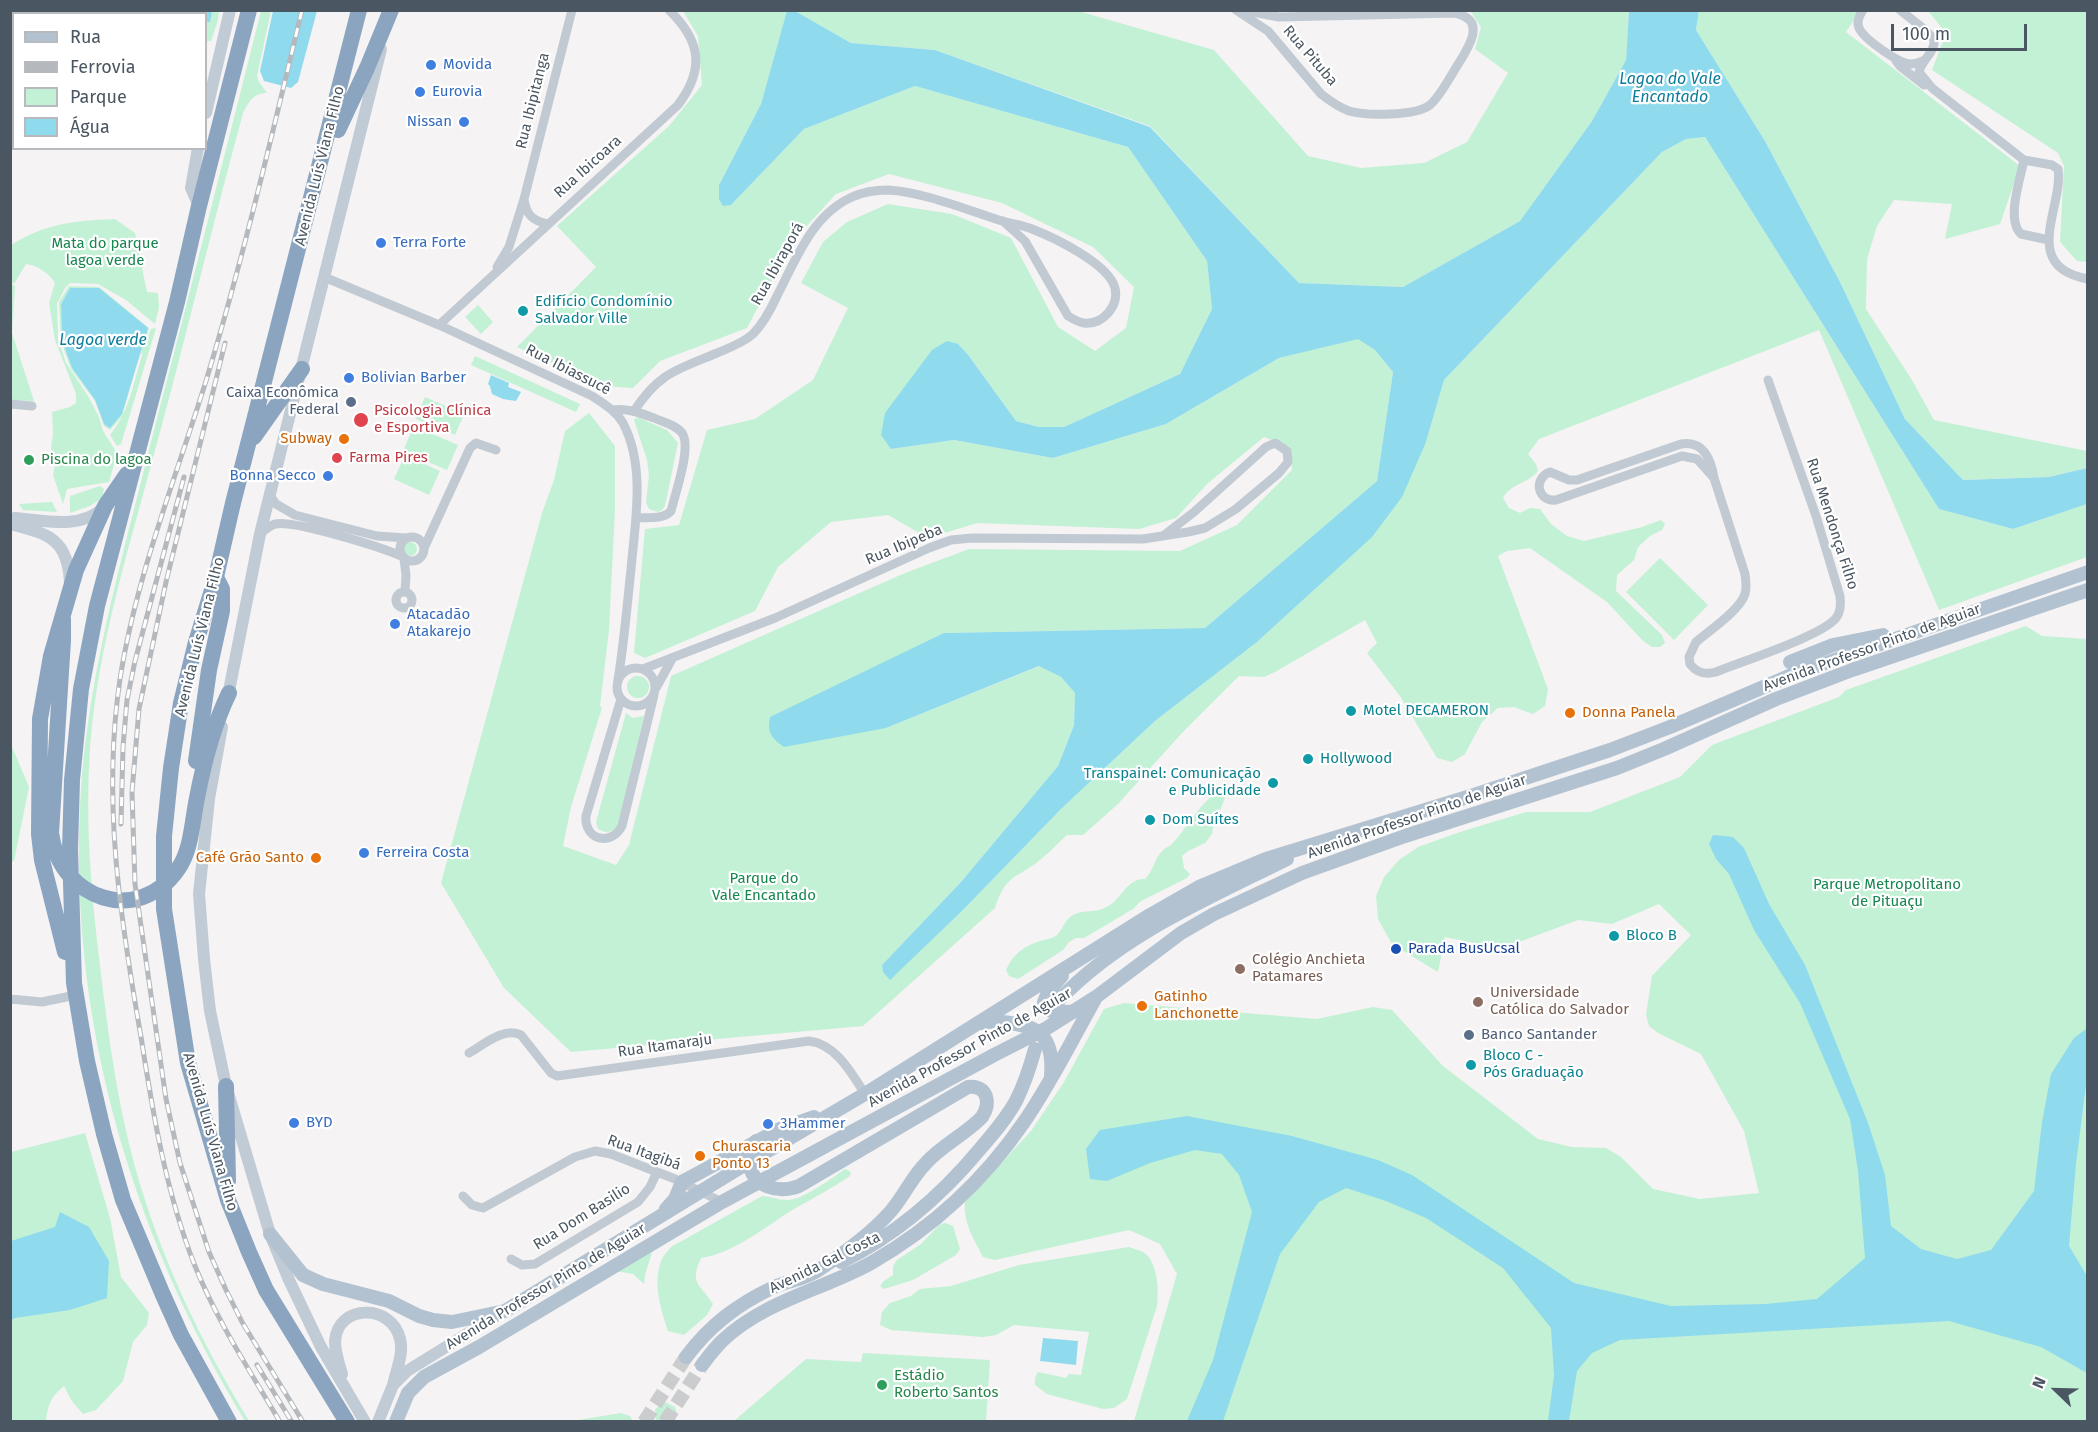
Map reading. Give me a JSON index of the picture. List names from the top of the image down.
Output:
{
  "streets": {
    "highway": ["Avenida Luís Viana Filho"],
    "main road": ["Avenida Professor Pinto de Aguiar", "Avenida Gal Costa"],
    "street": [
      "Rua Pituba",
      "Rua Ibipitanga",
      "Rua Ibicoara",
      "Rua Ibiraporá",
      "Rua Ibiassucê",
      "Rua Mendonça Filho",
      "Rua Ibipeba",
      "Rua Itamaraju",
      "Rua Itagibá",
      "Rua Dom Basilio"
    ]
  },
  "crossings": [
    ["Rua Ibipitanga", "Rua Ibicoara"],
    ["Avenida Luís Viana Filho", "Rua Ibiassucê"],
    ["Rua Ibicoara", "Rua Ibiassucê"],
    ["Rua Ibiassucê", "Rua Ibipeba"],
    ["Avenida Professor Pinto de Aguiar", "Rua Itamaraju"],
    ["Avenida Professor Pinto de Aguiar", "Rua Itagibá"],
    ["Avenida Professor Pinto de Aguiar", "Avenida Gal Costa"],
    ["Rua Itagibá", "Rua Dom Basilio"]
  ],
  "water": ["Lagoa do Vale Encantado", "Lagoa verde"],
  "parks": ["Mata do parque lagoa verde", "Parque do Vale Encantado", "Parque Metropolitano de Pituaçu"],
  "places": [
    "Movida",
    "Eurovia",
    "Nissan",
    "Terra Forte",
    "Edifício Condomínio Salvador Ville",
    "Bolivian Barber",
    "Caixa Econômica Federal",
    "Psicologia Clínica e Esportiva",
    "Subway",
    "Farma Pires",
    "Piscina do lagoa",
    "Bonna Secco",
    "Atacadão Atakarejo",
    "Motel DECAMERON",
    "Donna Panela",
    "Hollywood",
    "Transpainel: Comunicação e Publicidade",
    "Dom Suítes",
    "Ferreira Costa",
    "Café Grão Santo",
    "Bloco B",
    "Parada BusUcsal",
    "Colégio Anchieta Patamares",
    "Universidade Católica do Salvador",
    "Gatinho Lanchonette",
    "Banco Santander",
    "Bloco C - Pós Graduação",
    "BYD",
    "3Hammer",
    "Churascaria Ponto 13",
    "Estádio Roberto Santos"
  ],
  "legend": [
    "Rua",
    "Ferrovia",
    "Parque",
    "Água"
  ],
  "scale_bar": "100 m",
  "north": "top left"
}
